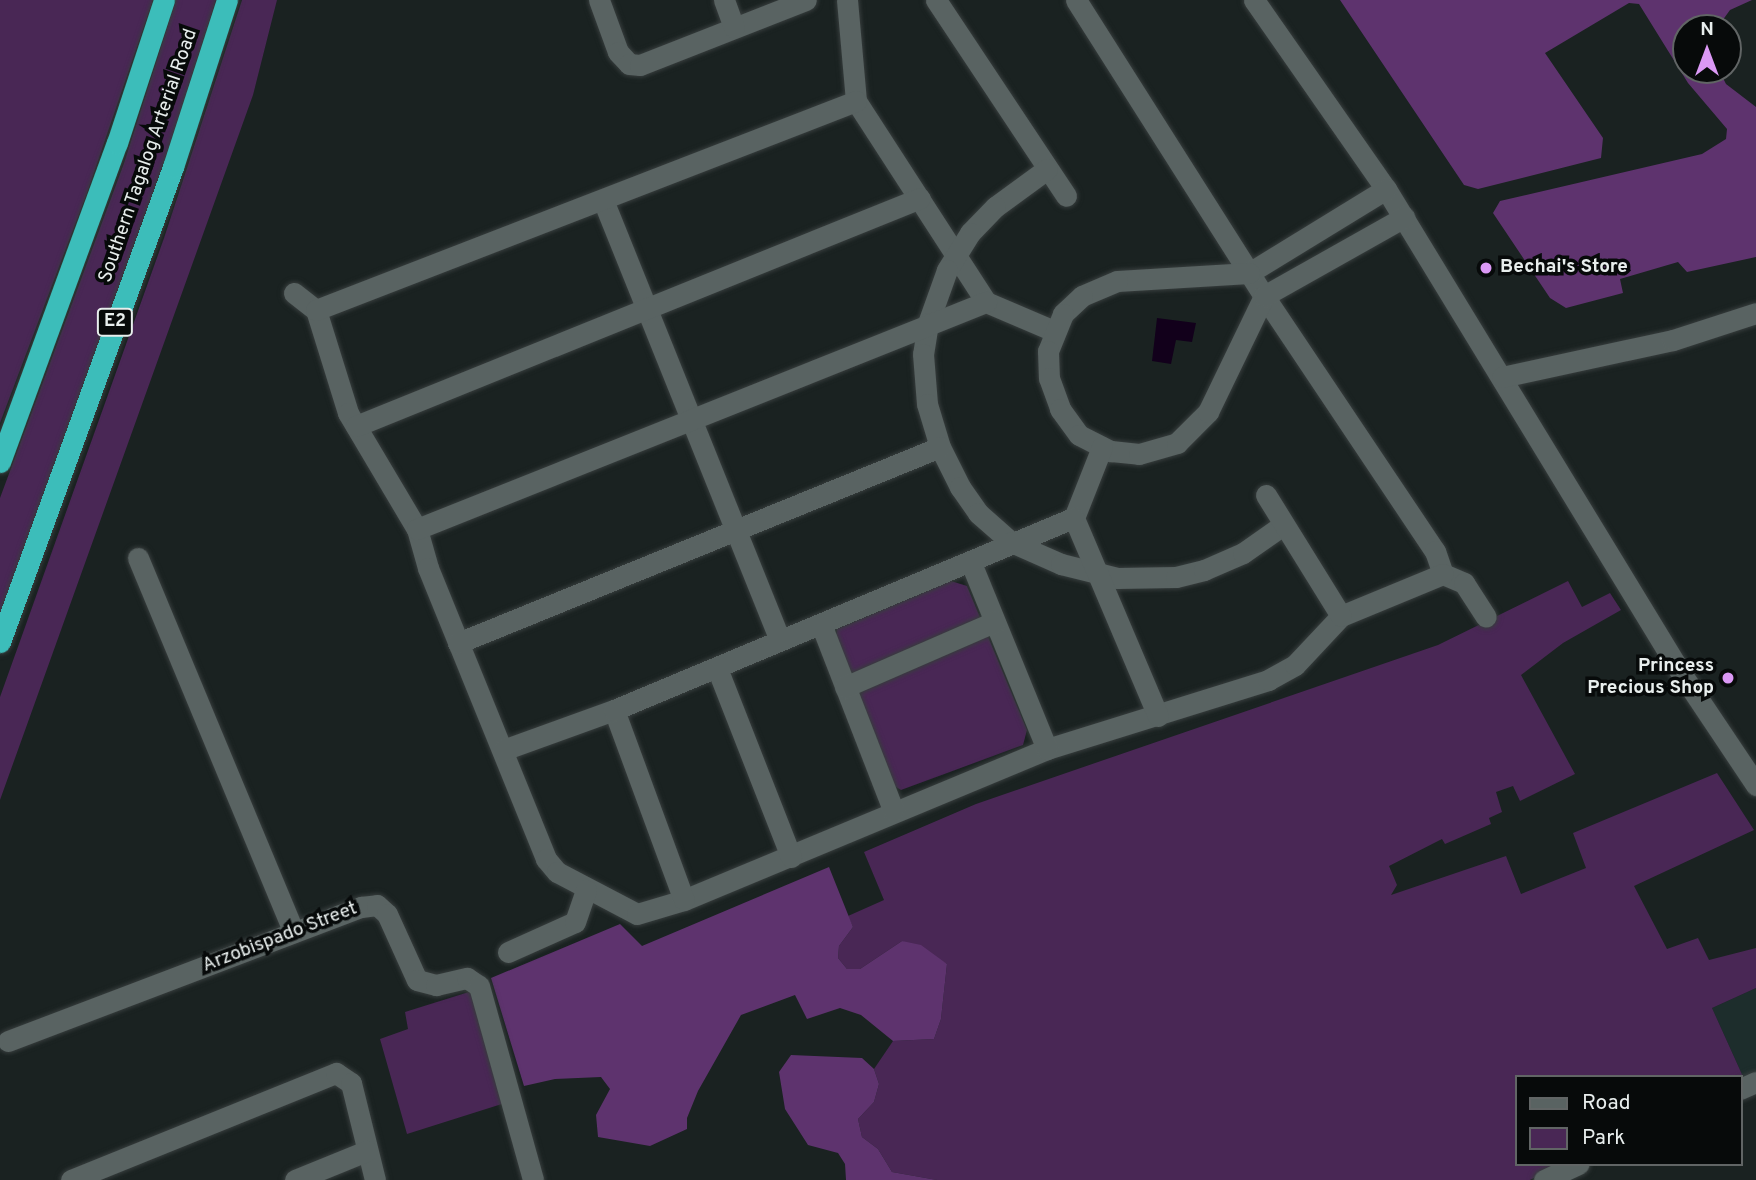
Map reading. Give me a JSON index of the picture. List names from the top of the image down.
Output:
{
  "streets": {
    "highway": ["Southern Tagalog Arterial Road", "E2"],
    "street": ["Arzobispado Street"]
  },
  "places": ["Bechai's Store", "Princess Precious Shop"],
  "legend": ["Road", "Park"],
  "north": "top"
}
